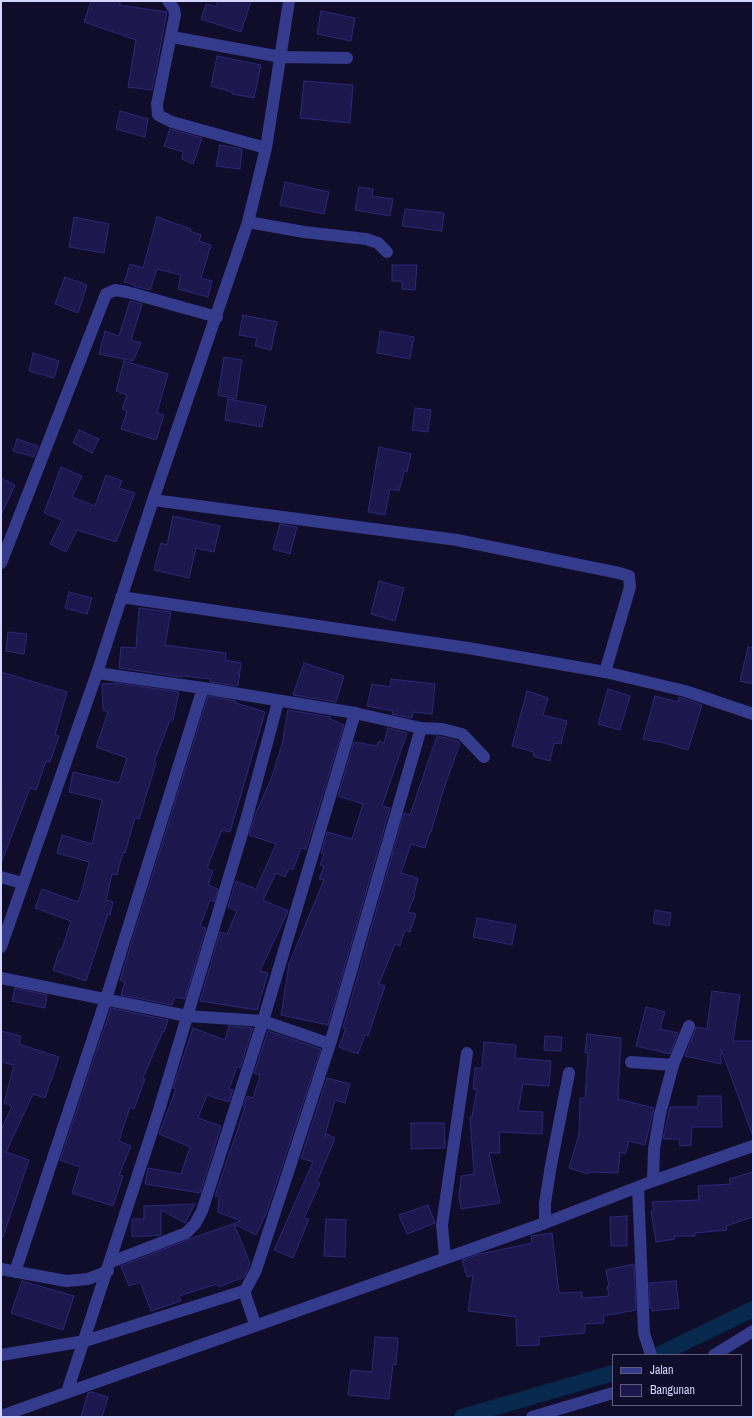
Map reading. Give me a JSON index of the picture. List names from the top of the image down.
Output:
{
  "legend": ["Jalan", "Bangunan"]
}
